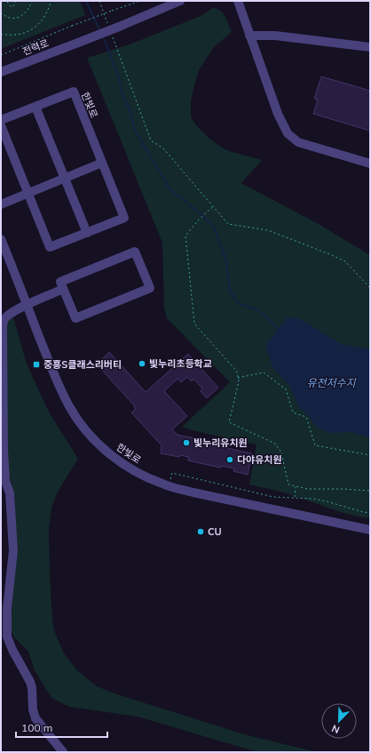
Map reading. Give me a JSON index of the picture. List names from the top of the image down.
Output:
{
  "streets": {
    "street": ["전력로", "한빛로"]
  },
  "water": ["유전저수지"],
  "places": {
    "other": [
      "빛누리초등학교",
      "빛누리유치원",
      "다야유치원",
      "CU"
    ],
    "transit": ["중흥S클래스리버티"]
  },
  "scale_bar": "100 m",
  "north": "bottom left"
}
